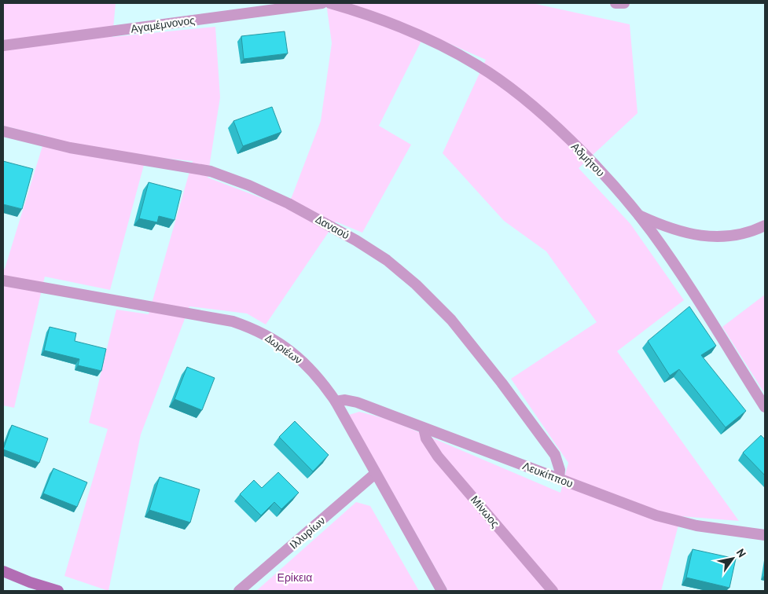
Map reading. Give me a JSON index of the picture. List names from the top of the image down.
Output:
{
  "streets": {
    "street": [
      "Αγαμέμνονος",
      "Αδμήτου",
      "Δαναού",
      "Δωριέων",
      "Λευκίππου",
      "Μίνωος",
      "Ιλλυρίων"
    ]
  },
  "crossings": [
    ["Δαναού", "Λευκίππου"],
    ["Δωριέων", "Λευκίππου"],
    ["Δωριέων", "Ιλλυρίων"],
    ["Λευκίππου", "Μίνωος"]
  ],
  "parks": ["Ερίκεια"],
  "north": "top right"
}
